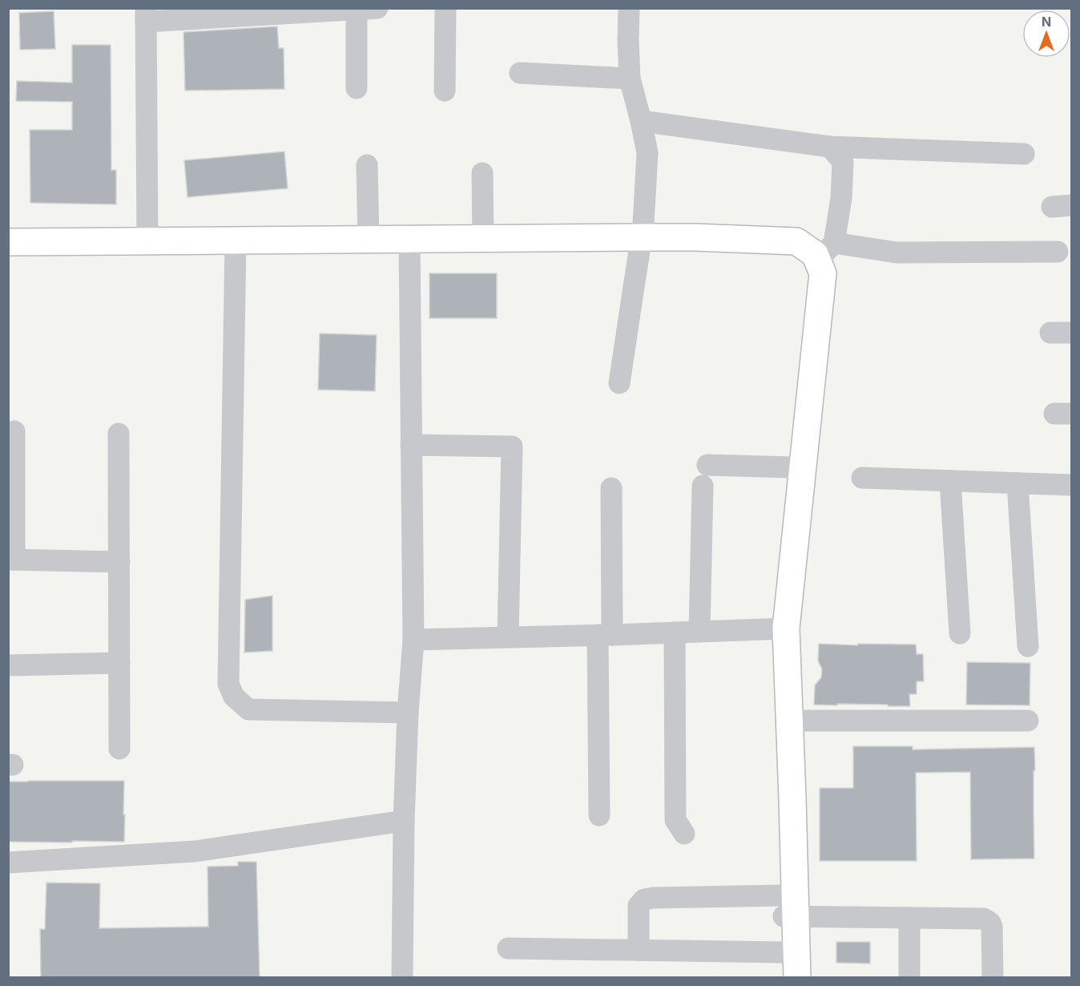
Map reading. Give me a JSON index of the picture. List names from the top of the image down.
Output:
{
  "north": "top"
}
